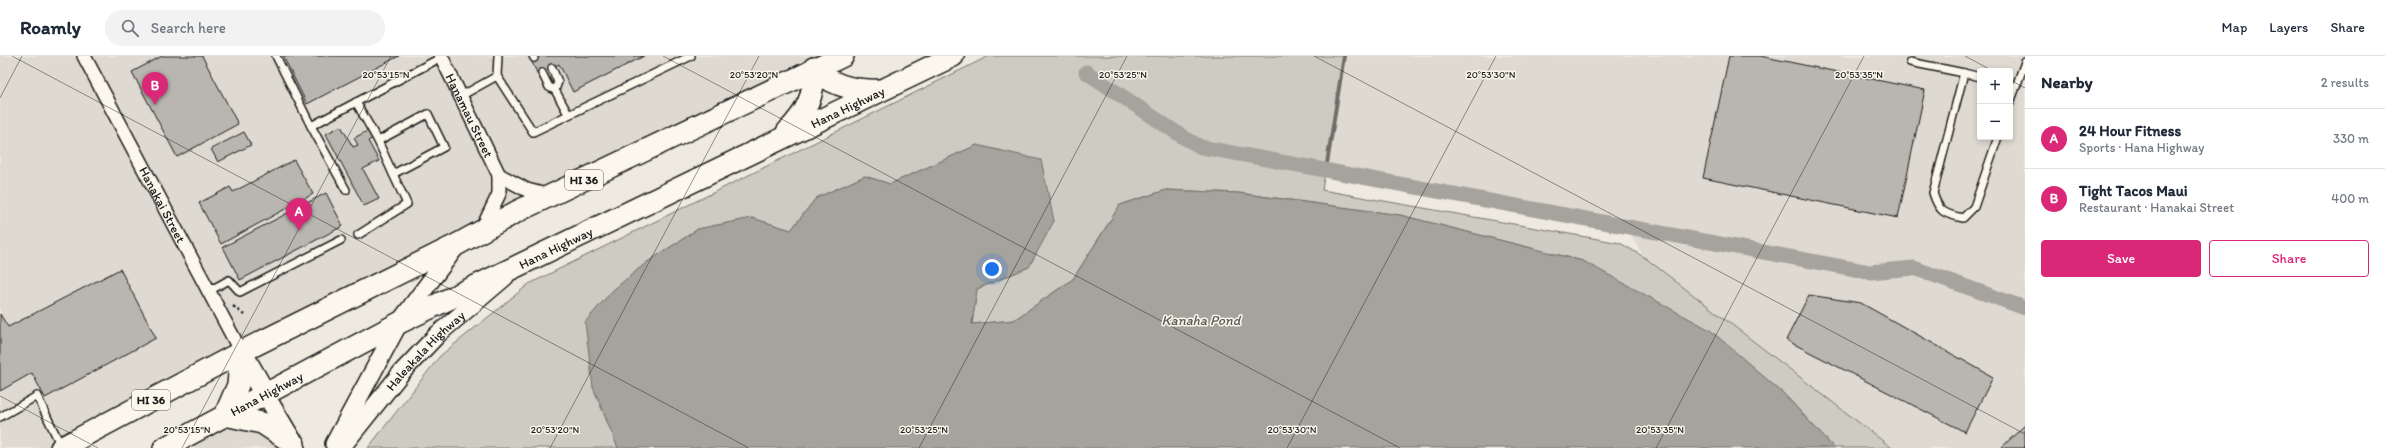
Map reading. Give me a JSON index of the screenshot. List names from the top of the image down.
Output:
{
  "streets": {
    "main road": ["Hana Highway", "HI 36"],
    "street": ["Hanamau Street", "Hanakai Street", "Haleakala Highway"]
  },
  "crossings": [
    ["Hana Highway", "Haleakala Highway"],
    ["Hanamau Street", "HI 36"],
    ["HI 36", "Hanakai Street"],
    ["HI 36", "Haleakala Highway"]
  ],
  "water": ["Kanaha Pond"],
  "page": {
    "header": "Roamly",
    "search": "Search here",
    "nav": ["Map", "Layers", "Share"],
    "heading": ["Nearby", "2 results"],
    "map_buttons": ["+", "−"],
    "pins": ["B", "A"],
    "list": [
      {
        "mark": "A",
        "name": "24 Hour Fitness",
        "note": "Sports · Hana Highway",
        "value": "330 m"
      },
      {
        "mark": "B",
        "name": "Tight Tacos Maui",
        "note": "Restaurant · Hanakai Street",
        "value": "400 m"
      }
    ],
    "buttons": ["Save", "Share"]
  },
  "coordinates": [
    "20°53'15\"N",
    "20°53'20\"N",
    "20°53'25\"N",
    "20°53'30\"N",
    "20°53'35\"N"
  ]
}
